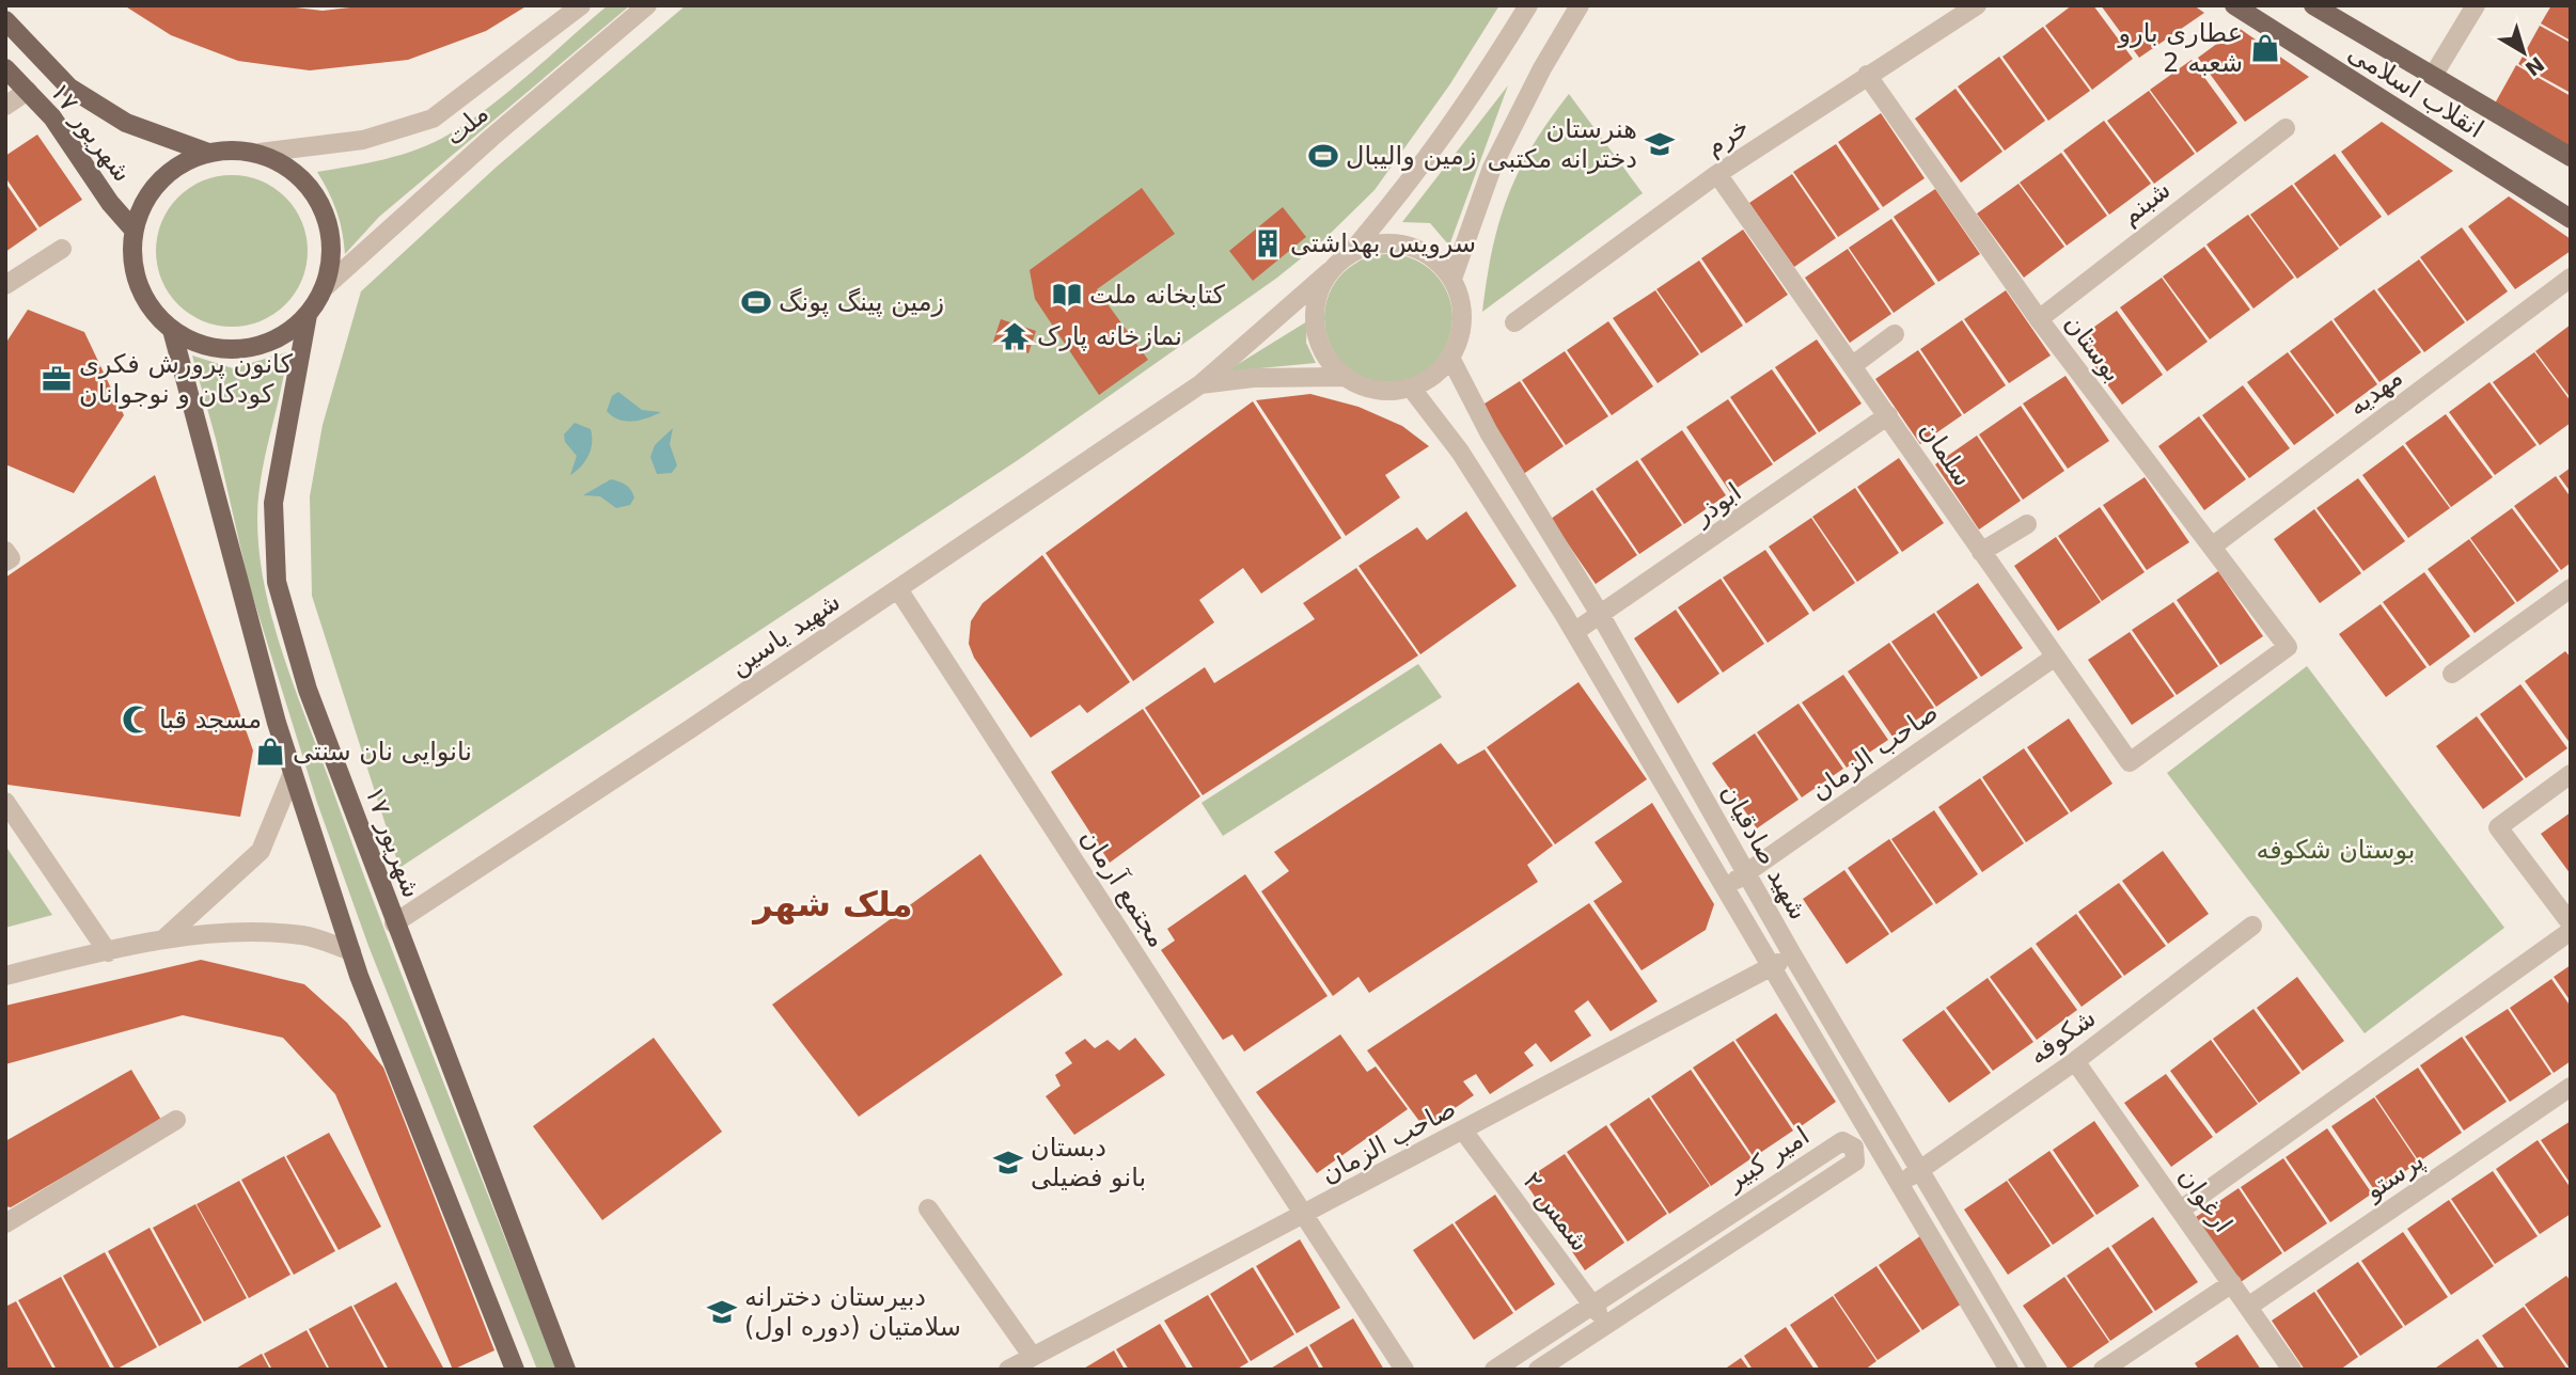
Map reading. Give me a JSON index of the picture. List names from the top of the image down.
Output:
{
  "streets": {
    "main road": ["انقلاب اسلامی", "۱۷ شهریور"],
    "street": [
      "ملت",
      "خرم",
      "شبنم",
      "بوستان",
      "مهدیه",
      "سلمان",
      "ابوذر",
      "شهید یاسین",
      "صاحب الزمان",
      "شهید صادقیان",
      "مجتمع آرمان",
      "شکوفه",
      "امیر کبیر",
      "پرستو",
      "ارغوان",
      "شمس ۲"
    ]
  },
  "crossings": [
    ["ملت", "۱۷ شهریور"],
    ["۱۷ شهریور", "شهید یاسین"],
    ["خرم", "بوستان"],
    ["خرم", "سلمان"],
    ["شبنم", "بوستان"],
    ["بوستان", "مهدیه"],
    ["بوستان", "سلمان"],
    ["سلمان", "ابوذر"],
    ["سلمان", "صاحب الزمان"],
    ["ابوذر", "شهید صادقیان"],
    ["شهید یاسین", "شهید صادقیان"],
    ["شهید یاسین", "مجتمع آرمان"],
    ["صاحب الزمان", "شهید صادقیان"],
    ["صاحب الزمان", "مجتمع آرمان"],
    ["صاحب الزمان", "شمس ۲"],
    ["شهید صادقیان", "شکوفه"],
    ["شکوفه", "ارغوان"],
    ["امیر کبیر", "شمس ۲"],
    ["پرستو", "ارغوان"]
  ],
  "districts": ["ملک شهر"],
  "parks": ["بوستان شکوفه"],
  "places": {
    "shop": ["عطاری بارو شعبه 2", "نانوایی نان سنتی"],
    "school or university": ["هنرستان دخترانه مکتبی", "دبستان بانو فضیلی", "دبیرستان دخترانه سلامتیان (دوره اول)"],
    "sports": ["زمین والیبال", "زمین پینگ پونگ"],
    "building": ["سرویس بهداشتی"],
    "library": ["کتابخانه ملت"],
    "temple": ["نمازخانه پارک"],
    "office": ["کانون پرورش فکری کودکان و نوجوانان"],
    "mosque": ["مسجد قبا"]
  },
  "north": "bottom right"
}
